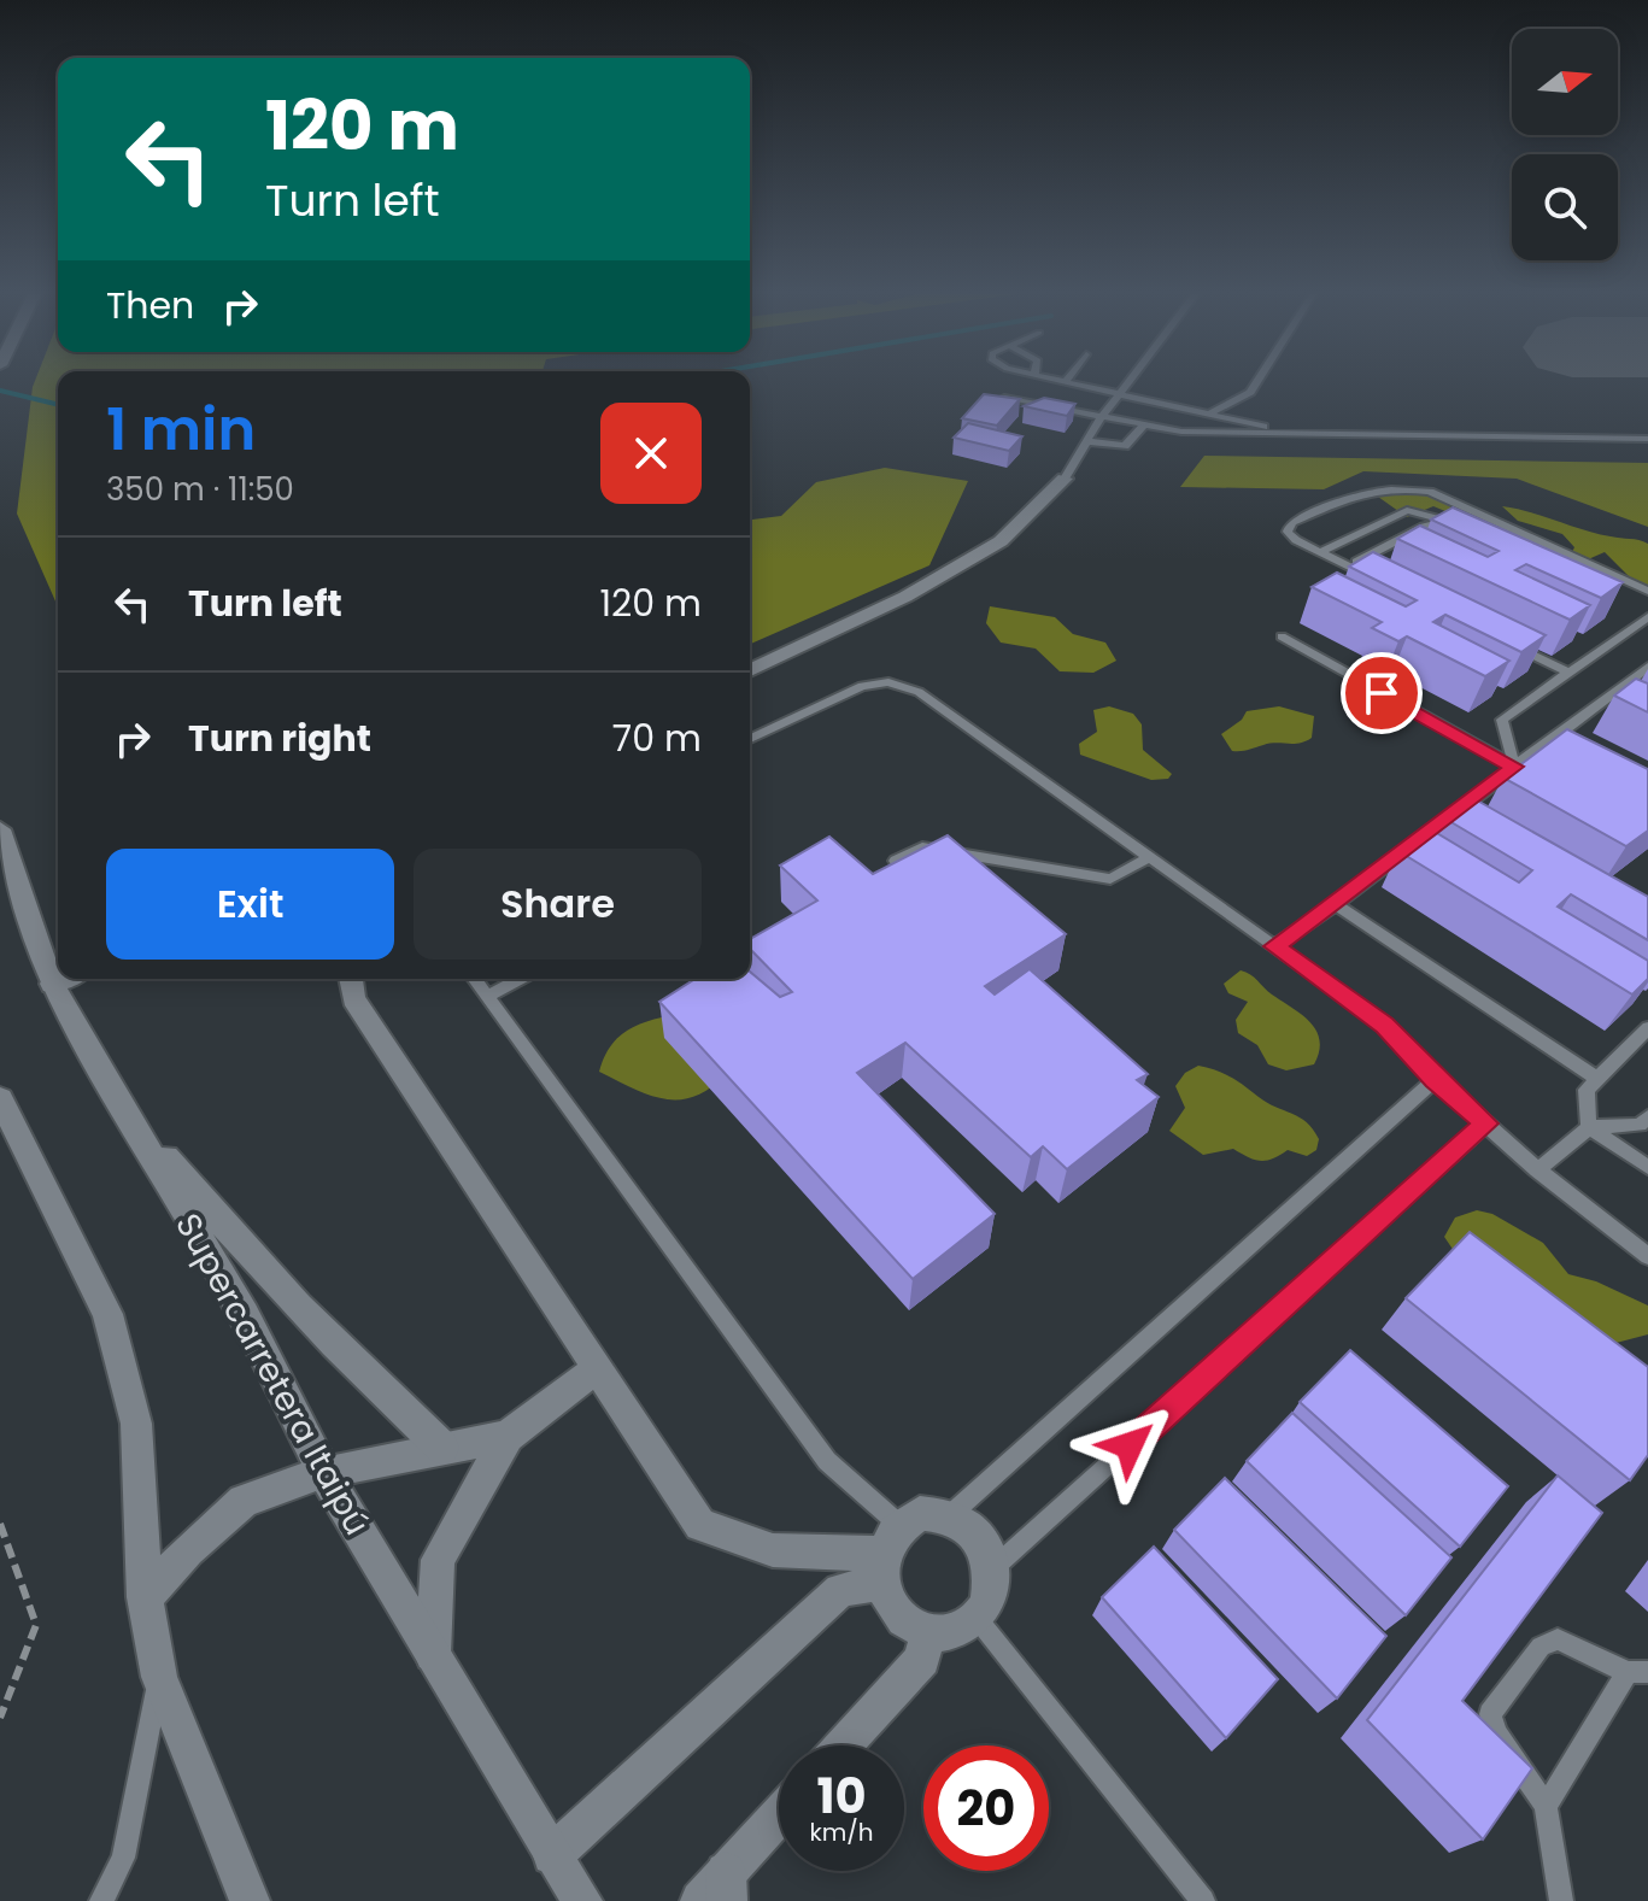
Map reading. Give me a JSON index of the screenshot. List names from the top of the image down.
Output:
{
  "streets": {
    "street": ["Supercarretera Itaipú"]
  },
  "north": "right",
  "page": {
    "turn": ["120 m", "Turn left"],
    "then": "Then",
    "heading": ["1 min", "350 m · 11:50"],
    "list": [
      {
        "name": "Turn left",
        "value": "120 m"
      },
      {
        "name": "Turn right",
        "value": "70 m"
      }
    ],
    "buttons": ["Exit", "Share"],
    "speed": "10 km/h",
    "limit": "20"
  }
}
